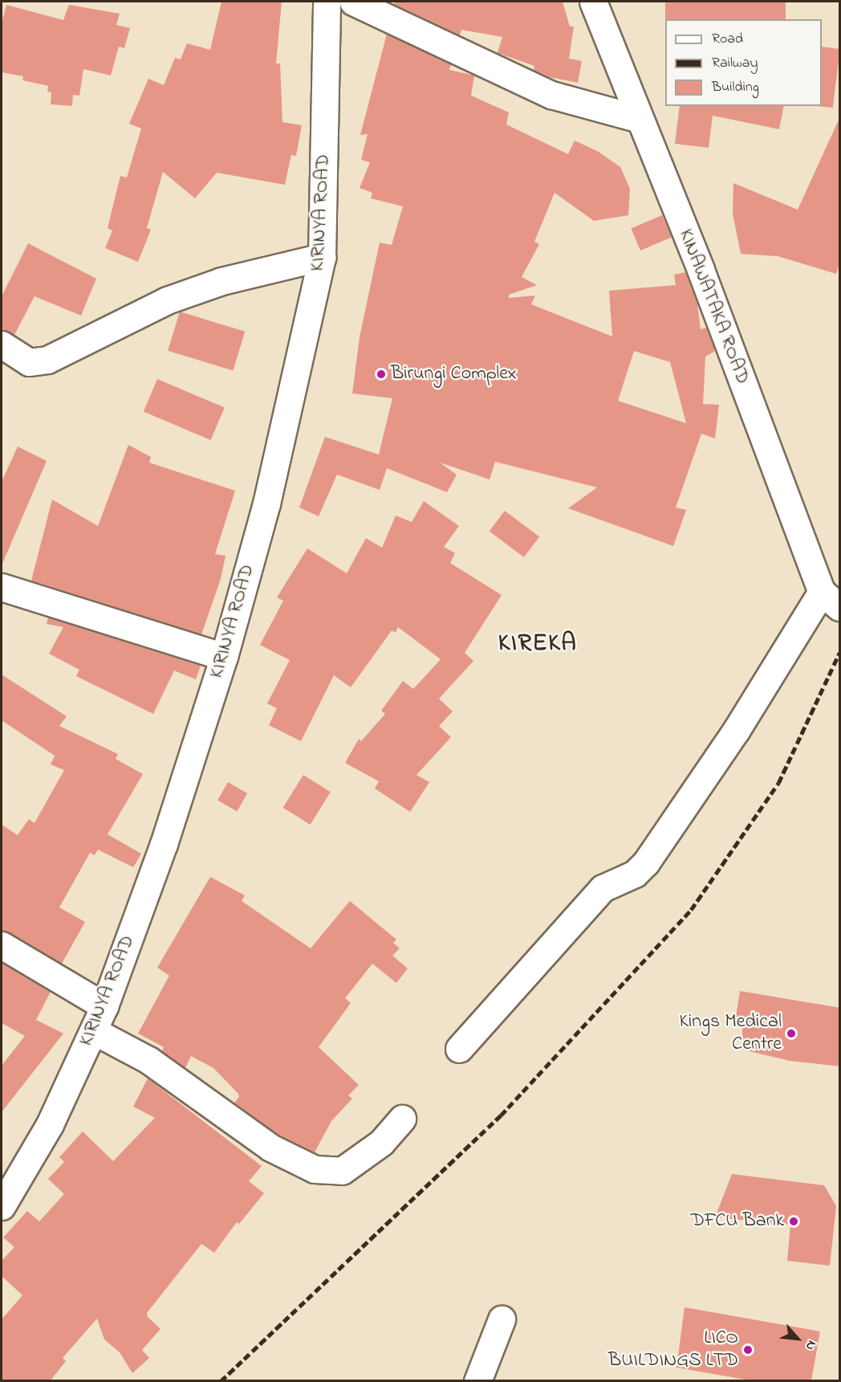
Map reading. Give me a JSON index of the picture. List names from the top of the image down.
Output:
{
  "streets": {
    "street": ["KIRINYA ROAD", "KINAWATAKA ROAD"]
  },
  "districts": ["KIREKA"],
  "places": [
    "Birungi Complex",
    "Kings Medical Centre",
    "DFCU Bank",
    "LICO BUILDINGS LTD"
  ],
  "legend": ["Road", "Railway", "Building"],
  "north": "bottom right"
}
